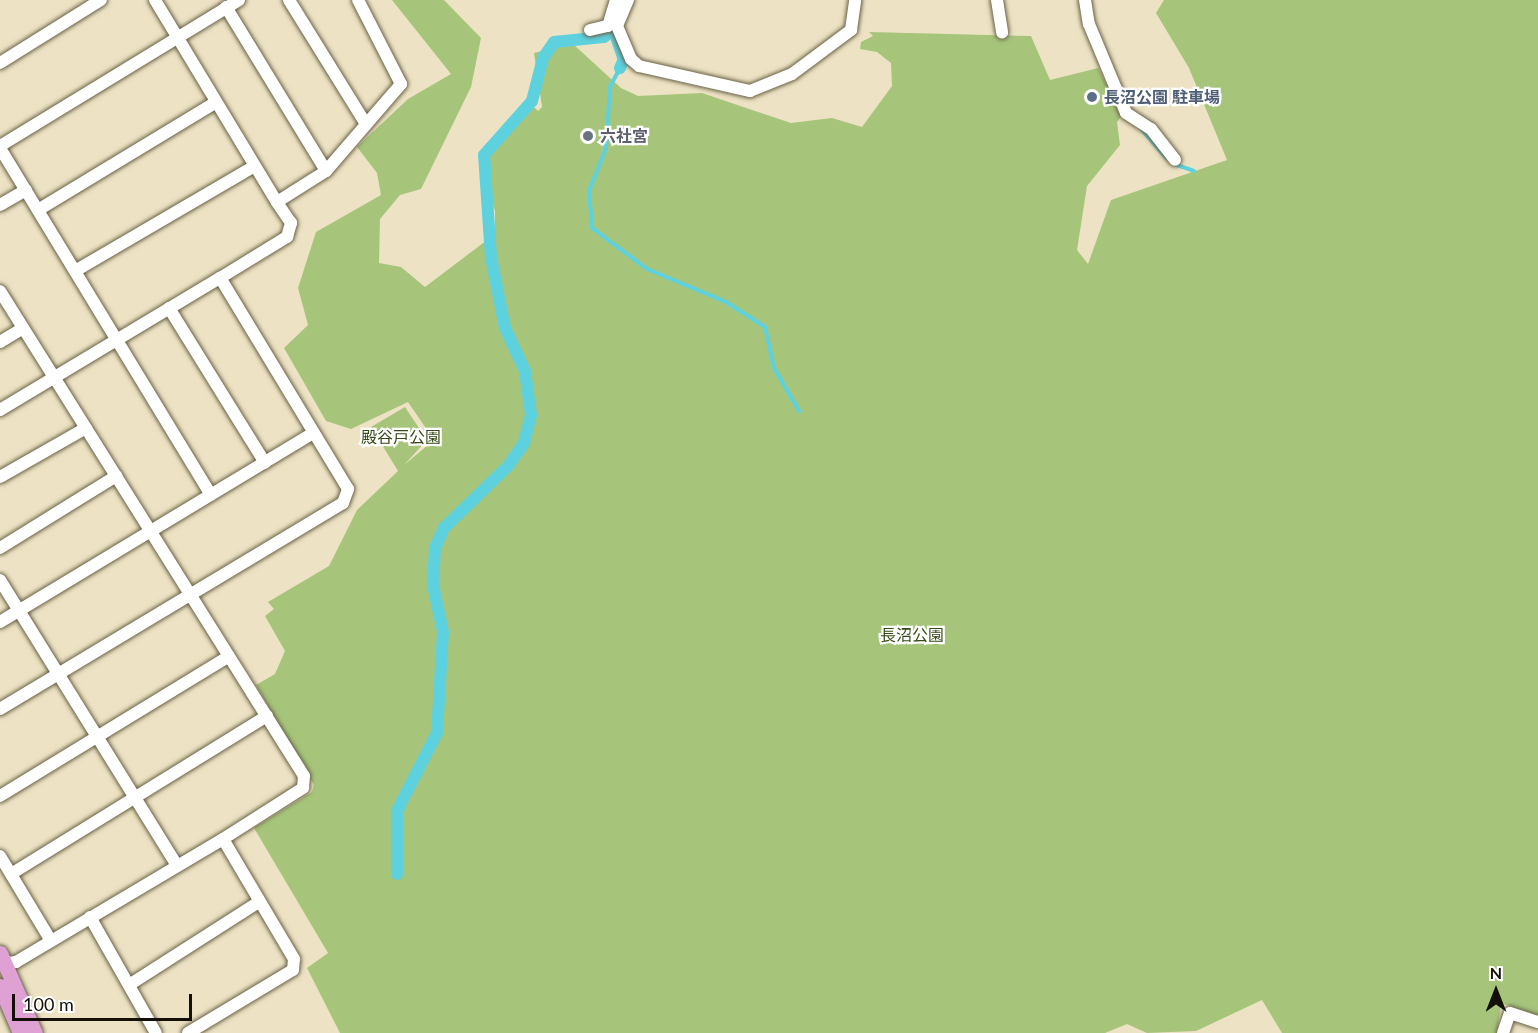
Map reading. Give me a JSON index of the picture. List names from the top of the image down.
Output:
{
  "parks": ["殿谷戸公園", "長沼公園"],
  "places": ["長沼公園 駐車場", "六社宮"],
  "scale_bar": "100 m",
  "north": "top"
}
